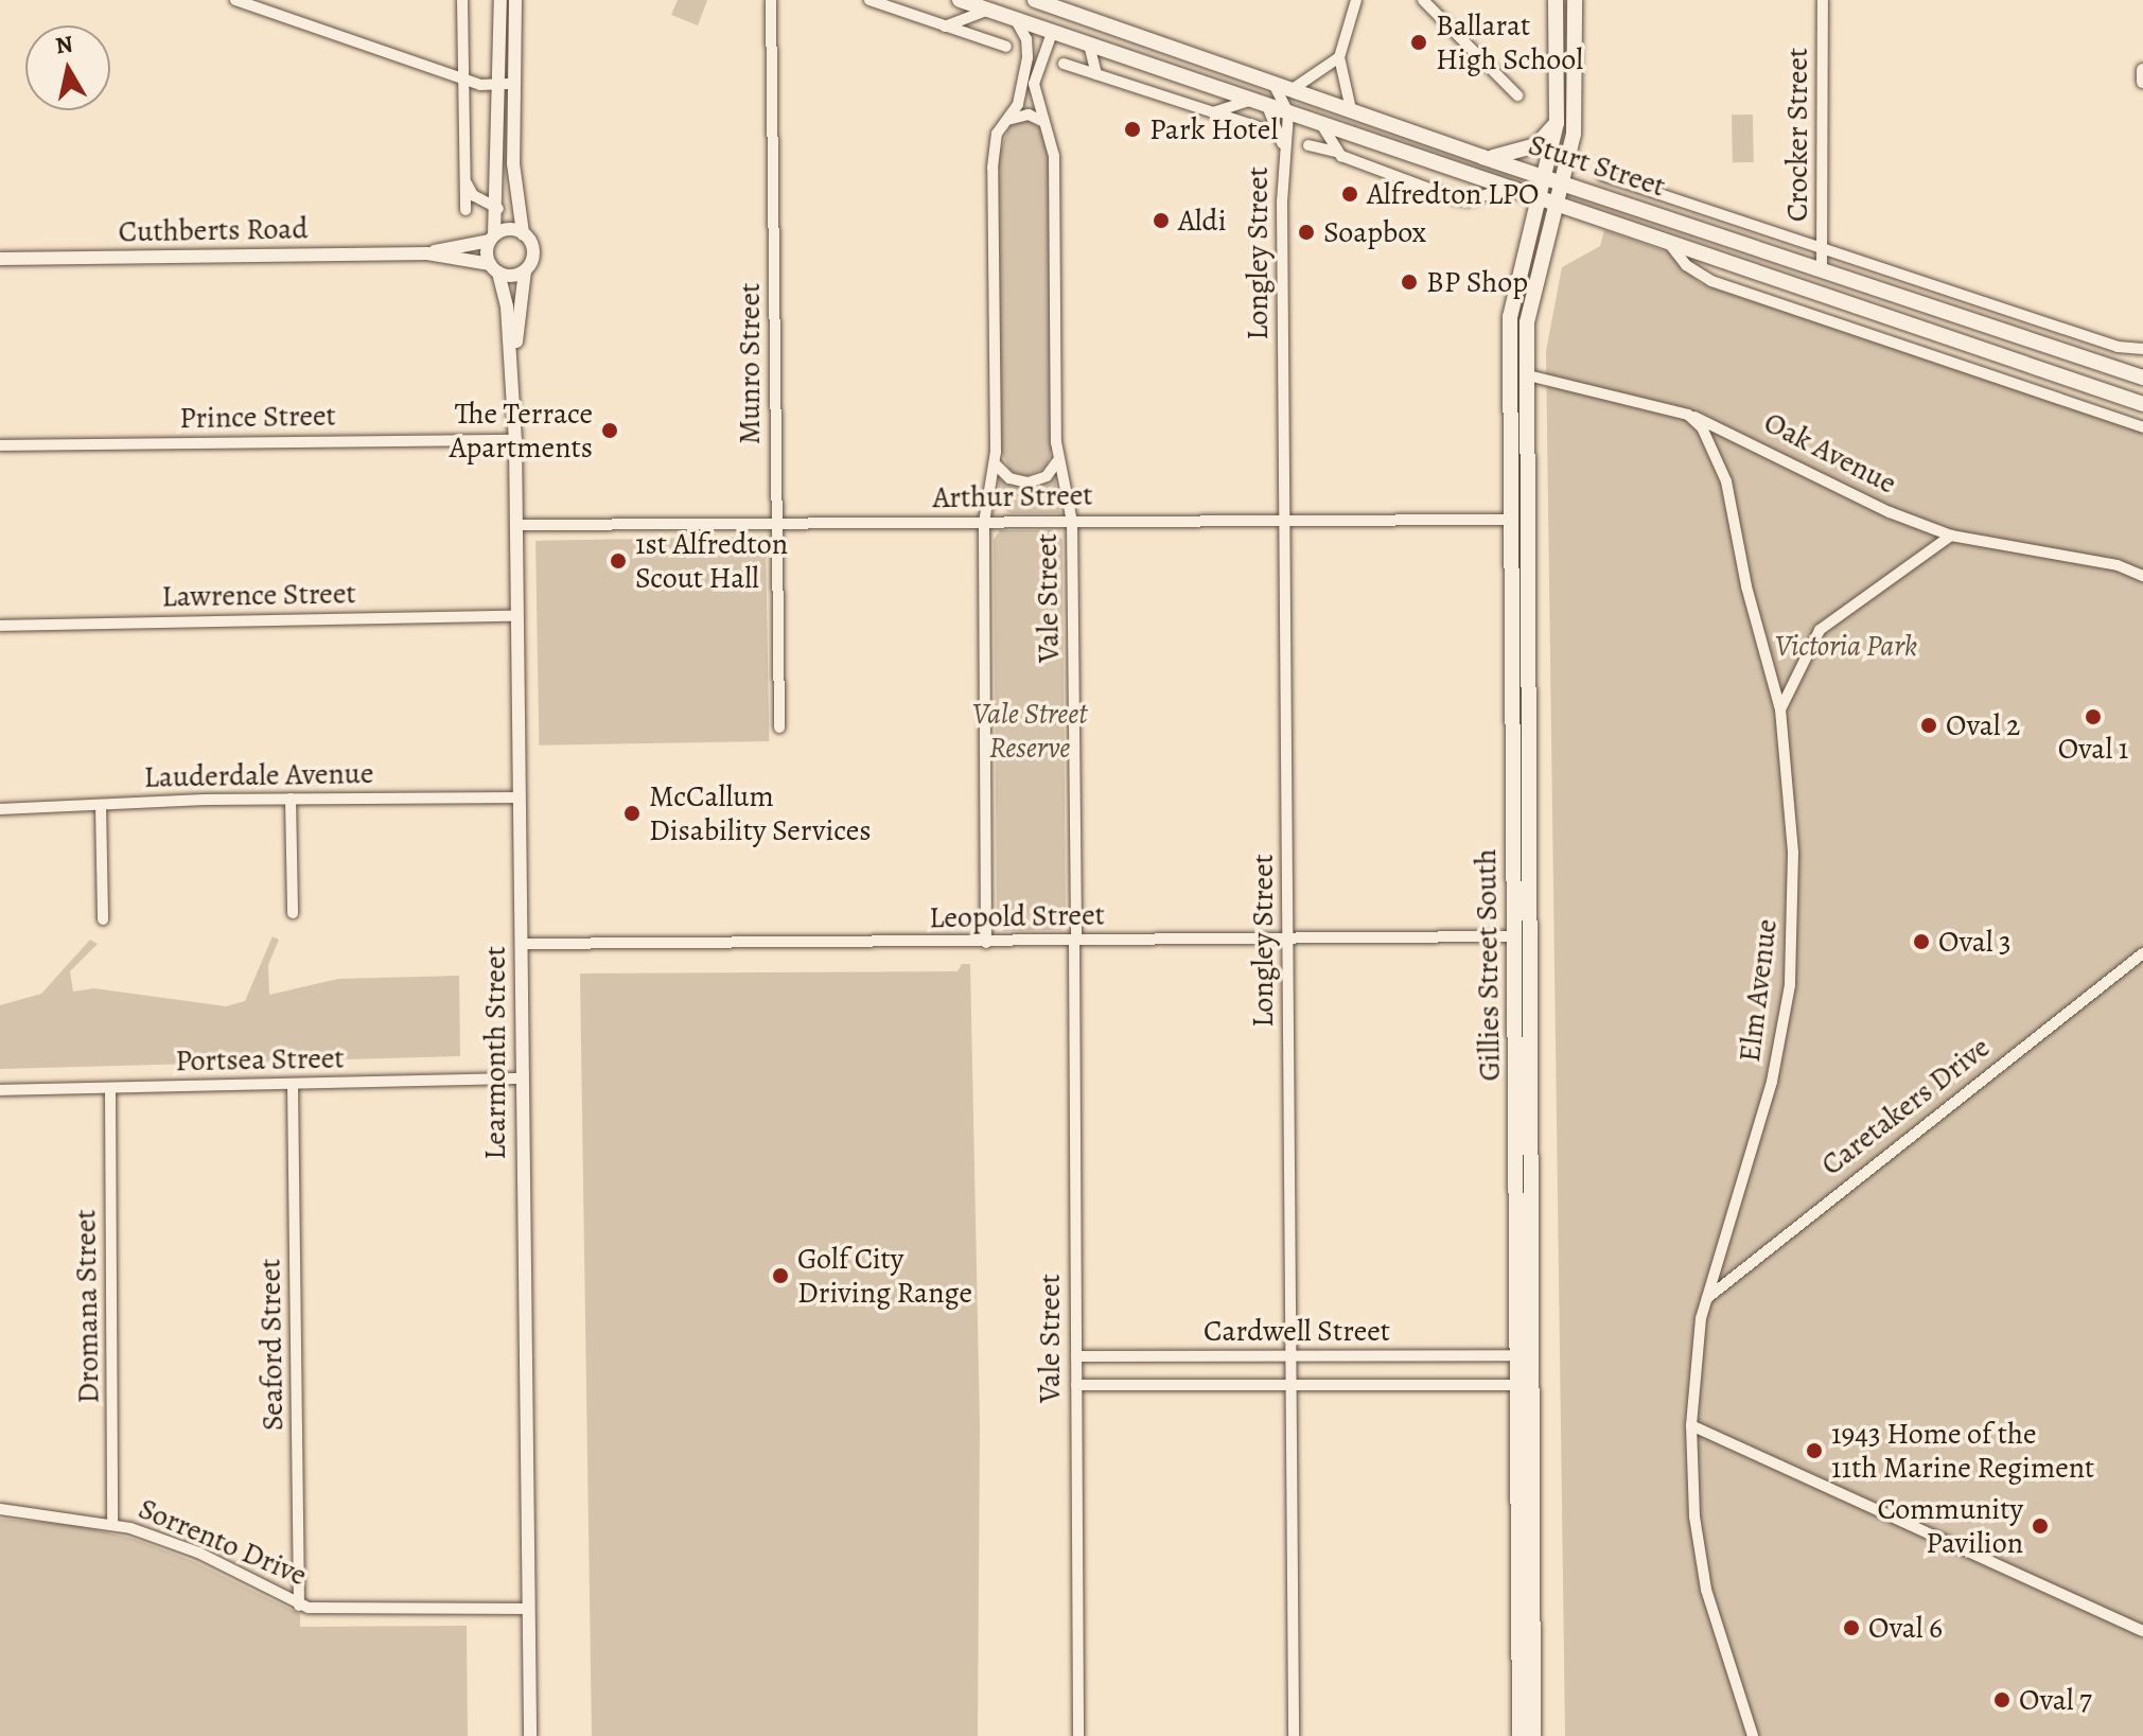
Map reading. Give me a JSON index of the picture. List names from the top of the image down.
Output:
{
  "streets": {
    "main road": ["Sturt Street", "Gillies Street South"],
    "street": [
      "Crocker Street",
      "Cuthberts Road",
      "Longley Street",
      "Munro Street",
      "Prince Street",
      "Oak Avenue",
      "Arthur Street",
      "Lawrence Street",
      "Vale Street",
      "Lauderdale Avenue",
      "Leopold Street",
      "Elm Avenue",
      "Learmonth Street",
      "Portsea Street",
      "Caretakers Drive",
      "Dromana Street",
      "Cardwell Street",
      "Seaford Street",
      "Sorrento Drive"
    ]
  },
  "crossings": [
    ["Crocker Street", "Sturt Street"],
    ["Sturt Street", "Longley Street"],
    ["Sturt Street", "Vale Street"],
    ["Sturt Street", "Gillies Street South"],
    ["Cuthberts Road", "Learmonth Street"],
    ["Longley Street", "Arthur Street"],
    ["Longley Street", "Leopold Street"],
    ["Longley Street", "Cardwell Street"],
    ["Munro Street", "Arthur Street"],
    ["Prince Street", "Learmonth Street"],
    ["Oak Avenue", "Elm Avenue"],
    ["Arthur Street", "Vale Street"],
    ["Arthur Street", "Gillies Street South"],
    ["Arthur Street", "Learmonth Street"],
    ["Lawrence Street", "Learmonth Street"],
    ["Vale Street", "Leopold Street"],
    ["Vale Street", "Cardwell Street"],
    ["Lauderdale Avenue", "Learmonth Street"],
    ["Leopold Street", "Gillies Street South"],
    ["Leopold Street", "Learmonth Street"],
    ["Gillies Street South", "Cardwell Street"],
    ["Elm Avenue", "Caretakers Drive"],
    ["Learmonth Street", "Portsea Street"],
    ["Learmonth Street", "Sorrento Drive"],
    ["Portsea Street", "Dromana Street"],
    ["Portsea Street", "Seaford Street"],
    ["Dromana Street", "Sorrento Drive"],
    ["Seaford Street", "Sorrento Drive"]
  ],
  "parks": ["Victoria Park", "Vale Street Reserve"],
  "places": [
    "Ballarat High School",
    "Park Hotel",
    "Alfredton LPO",
    "Aldi",
    "Soapbox",
    "BP Shop",
    "The Terrace Apartments",
    "1st Alfredton Scout Hall",
    "Oval 1",
    "Oval 2",
    "McCallum Disability Services",
    "Oval 3",
    "Golf City Driving Range",
    "1943 Home of the 11th Marine Regiment",
    "Community Pavilion",
    "Oval 6",
    "Oval 7"
  ],
  "north": "top"
}
